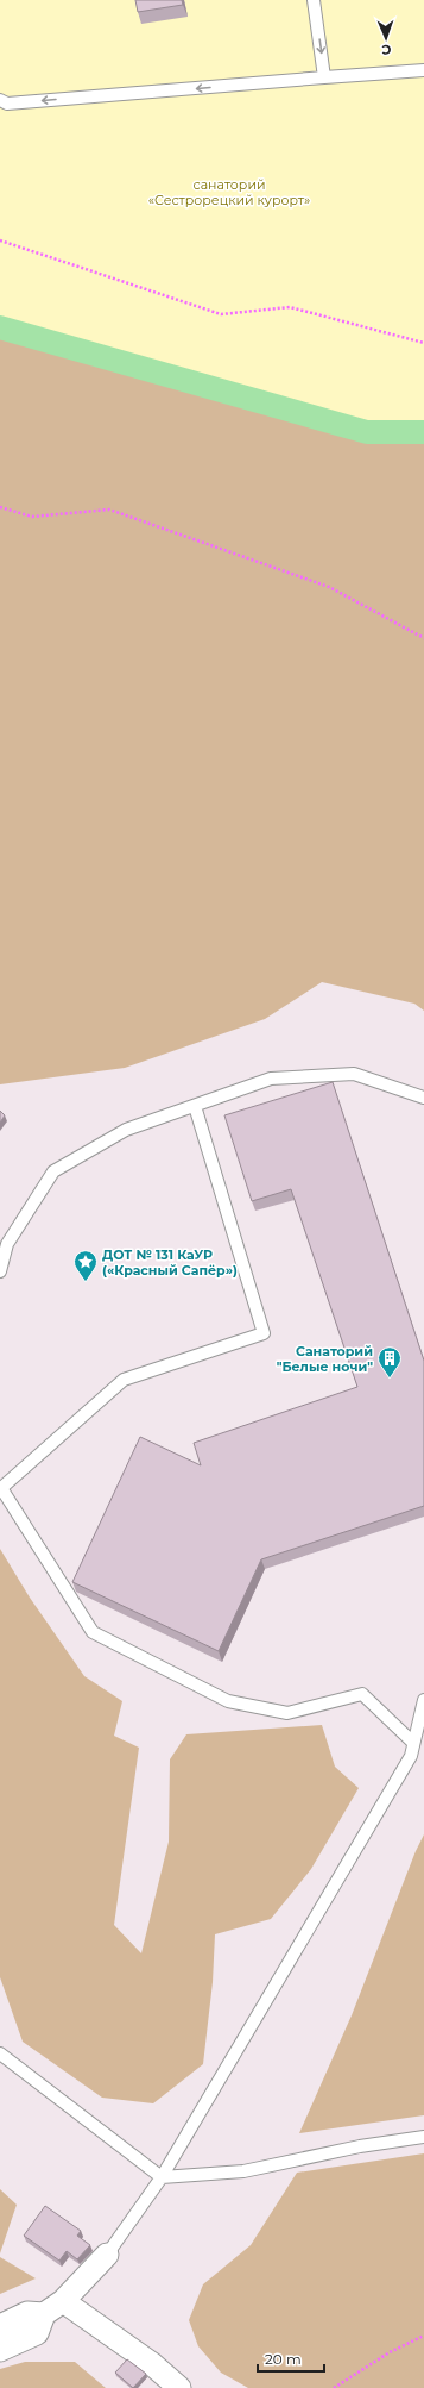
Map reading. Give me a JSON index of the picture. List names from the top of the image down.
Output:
{
  "parks": ["санаторий «Сестрорецкий курорт»"],
  "places": {
    "place": ["ДОТ № 131 КаУР («Красный Сапёр»)"],
    "building": ["Санаторий \"Белые ночи\""]
  },
  "scale_bar": "20 m",
  "north": "bottom"
}
